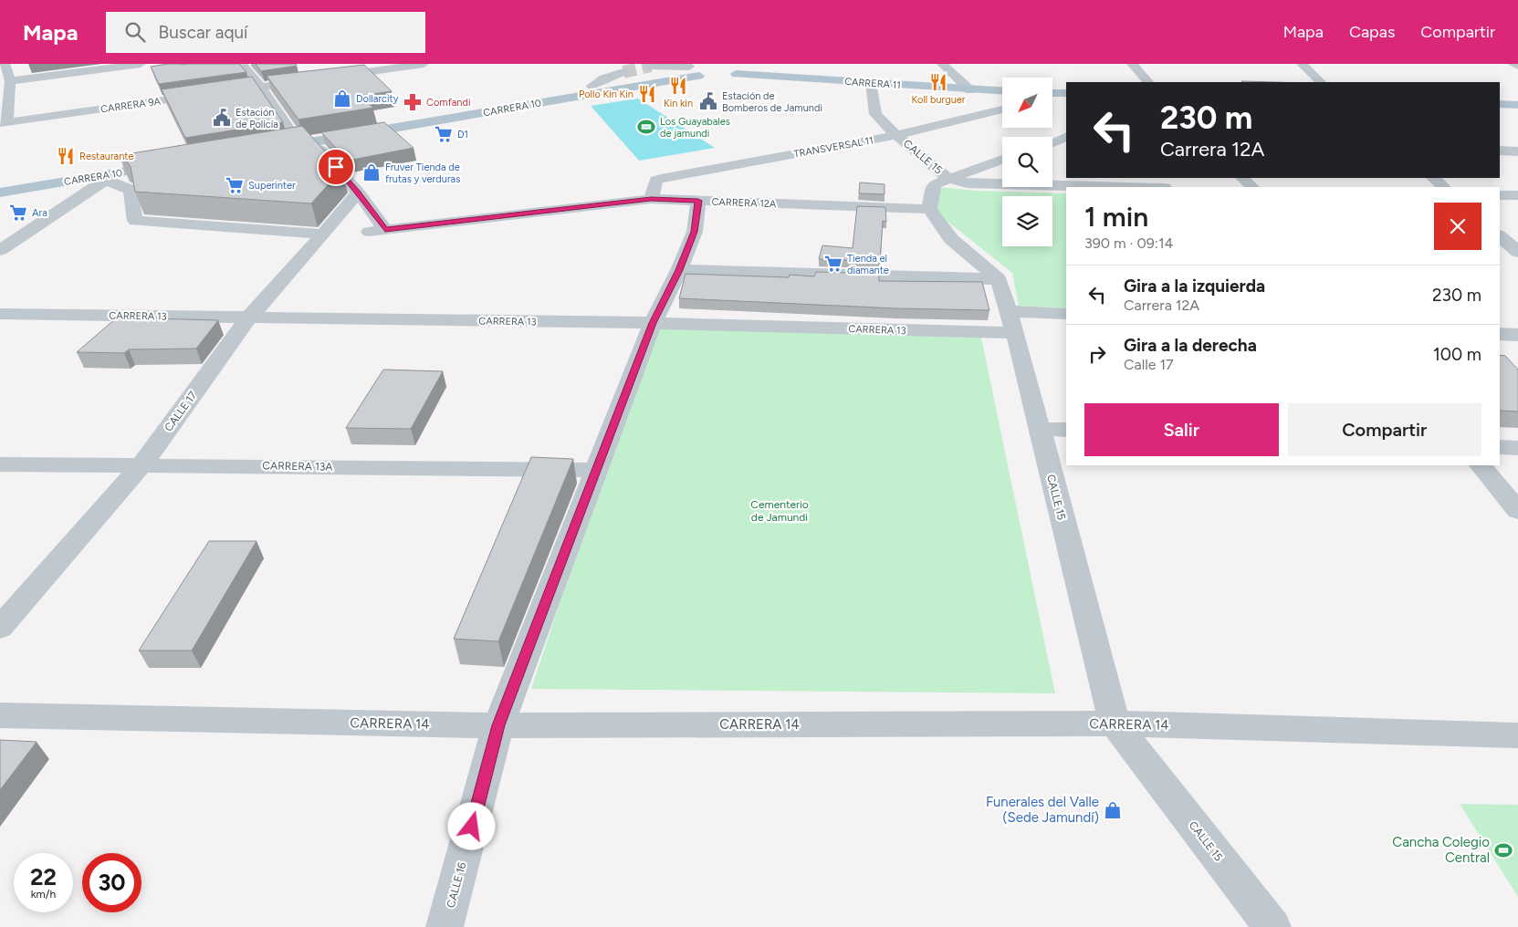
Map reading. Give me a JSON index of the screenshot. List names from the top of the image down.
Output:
{
  "streets": {
    "main road": ["CARRERA 11", "CARRERA 10"],
    "street": [
      "CARRERA 9A",
      "TRANSVERSAL 11",
      "CALLE 15",
      "CARRERA 12A",
      "CARRERA 13",
      "CALLE 17",
      "CARRERA 13A",
      "CARRERA 14",
      "CALLE 16"
    ]
  },
  "crossings": [
    ["CARRERA 11", "CALLE 15"],
    ["TRANSVERSAL 11", "CALLE 15"],
    ["TRANSVERSAL 11", "CARRERA 12A"],
    ["CALLE 15", "CARRERA 12A"],
    ["CALLE 15", "CARRERA 13"],
    ["CALLE 15", "CARRERA 14"],
    ["CARRERA 12A", "CALLE 16"],
    ["CARRERA 13", "CALLE 17"],
    ["CARRERA 13", "CALLE 16"],
    ["CALLE 17", "CARRERA 13A"],
    ["CARRERA 13A", "CALLE 16"],
    ["CARRERA 14", "CALLE 16"]
  ],
  "parks": ["Cementerio de Jamundi"],
  "places": {
    "restaurant": [
      "Koll burguer",
      "Kin kin",
      "Pollo Kin Kin",
      "Restaurante"
    ],
    "shop": ["Dollarcity", "Fruver Tienda de frutas y verduras", "Funerales del Valle (Sede Jamundí)"],
    "public building": ["Estación de Bomberos de Jamundi", "Estación de Policía"],
    "pharmacy": ["Comfandi"],
    "sports": ["Los Guayabales de jamundi", "Cancha Colegio Central"],
    "supermarket": [
      "D1",
      "Superinter",
      "Ara",
      "Tienda el diamante"
    ]
  },
  "north": "bottom left",
  "page": {
    "header": "Mapa",
    "search": "Buscar aquí",
    "nav": ["Mapa", "Capas", "Compartir"],
    "turn": ["230 m", "Carrera 12A"],
    "heading": ["1 min", "390 m · 09:14"],
    "list": [
      {
        "name": "Gira a la izquierda",
        "note": "Carrera 12A",
        "value": "230 m"
      },
      {
        "name": "Gira a la derecha",
        "note": "Calle 17",
        "value": "100 m"
      }
    ],
    "buttons": ["Salir", "Compartir"],
    "speed": "22 km/h",
    "limit": "30"
  }
}
